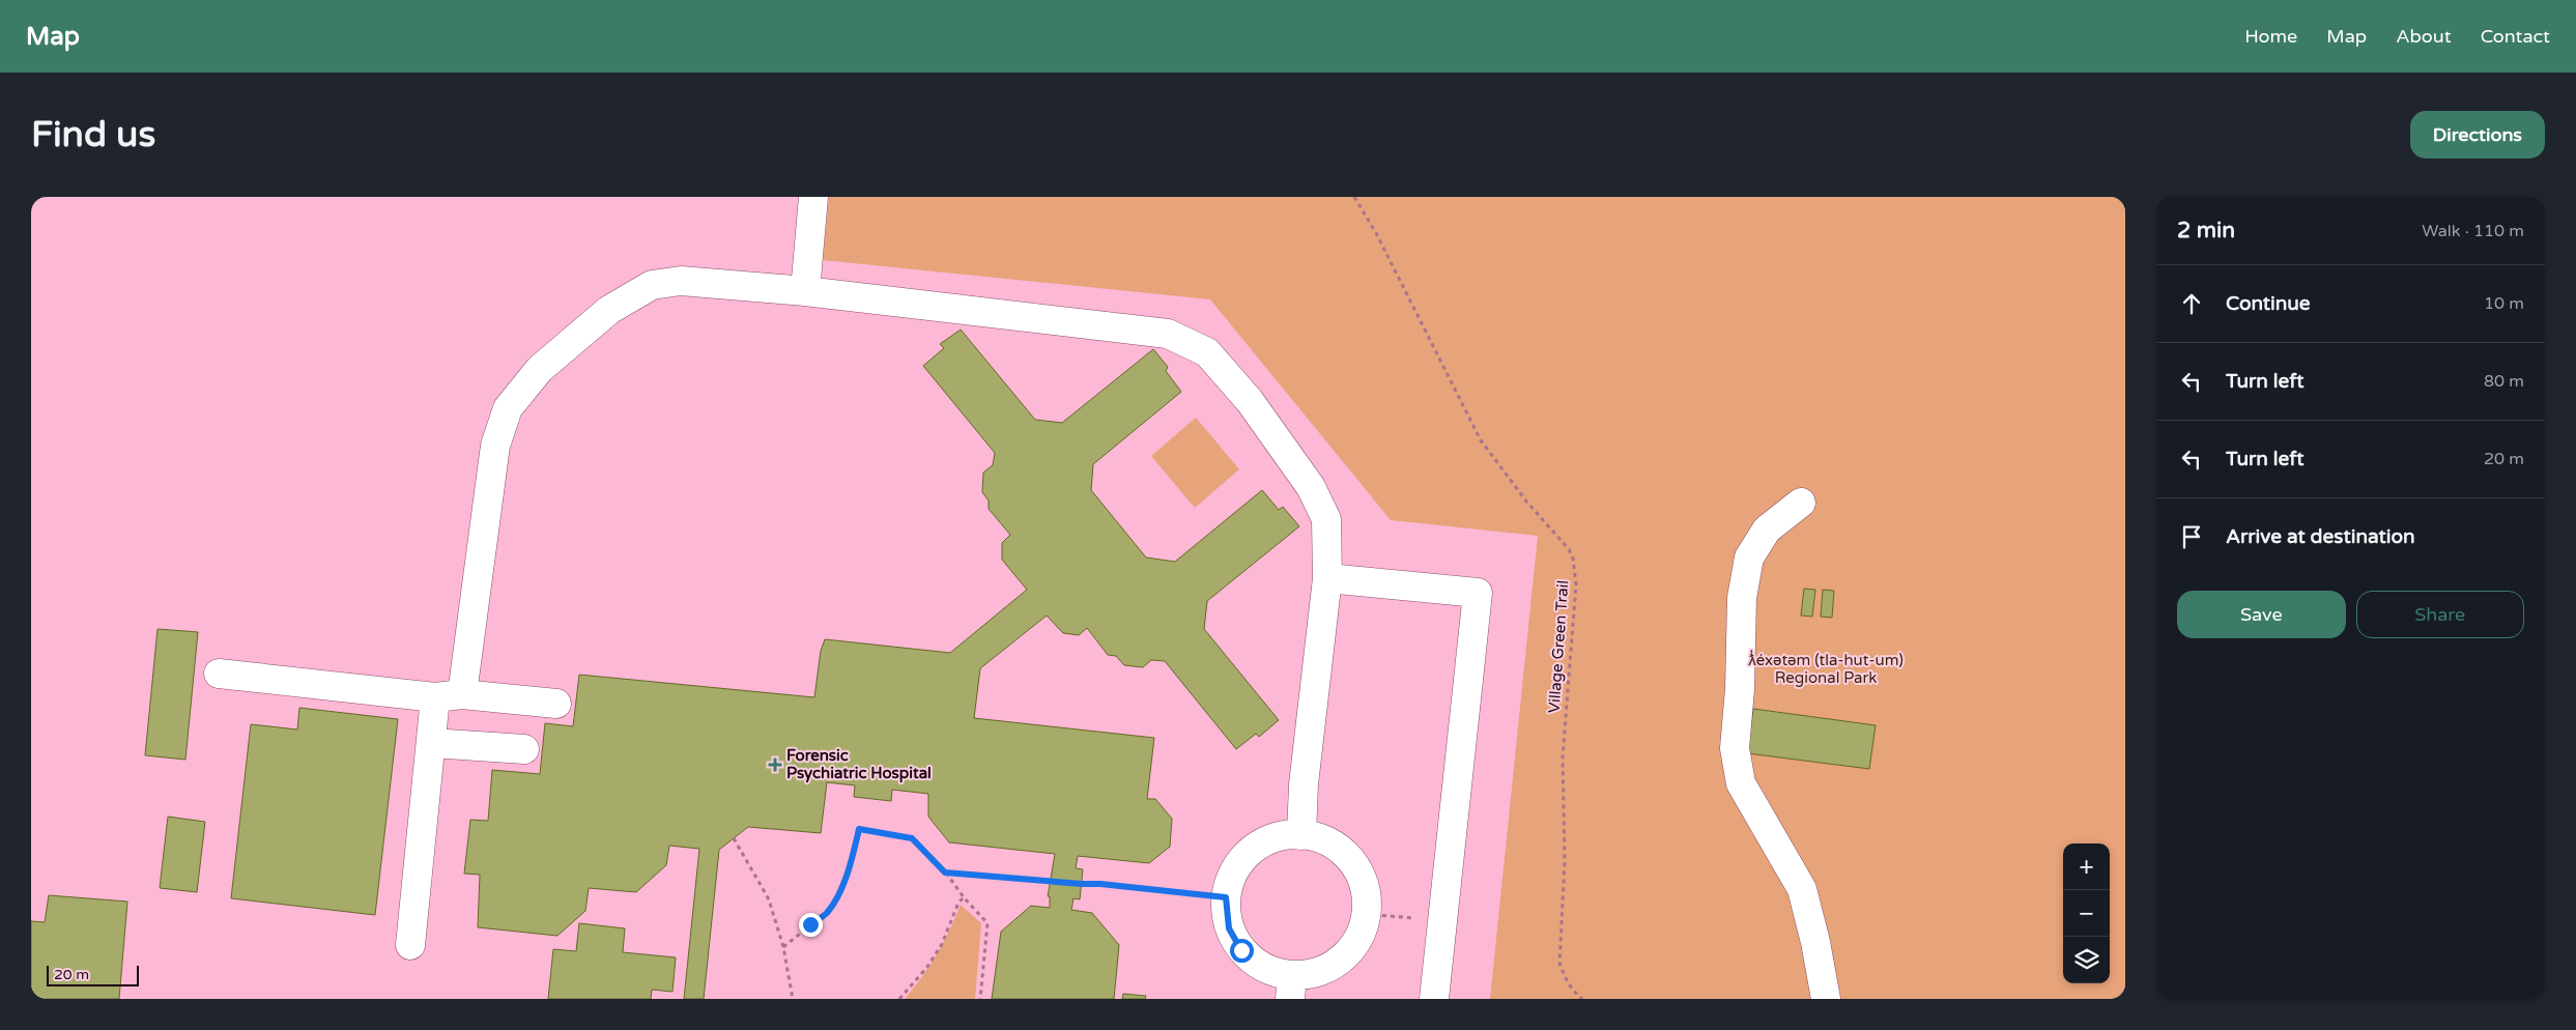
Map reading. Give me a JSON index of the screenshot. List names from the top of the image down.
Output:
{
  "streets": {
    "path": ["Village Green Trail"]
  },
  "parks": ["ƛ̓éxətəm (tla-hut-um) Regional Park"],
  "places": {
    "health": ["Forensic Psychiatric Hospital"]
  },
  "scale_bar": "20 m",
  "page": {
    "header": "Map",
    "nav": [
      "Home",
      "Map",
      "About",
      "Contact"
    ],
    "buttons": [
      "Directions",
      ["Save", "Share"]
    ],
    "title": "Find us",
    "heading": ["2 min", "Walk · 110 m"],
    "list": [
      ["Continue", "10 m"],
      ["Turn left", "80 m"],
      ["Turn left", "20 m"],
      "Arrive at destination"
    ],
    "map_buttons": ["+", "−"],
    "scale": "20 m"
  }
}
